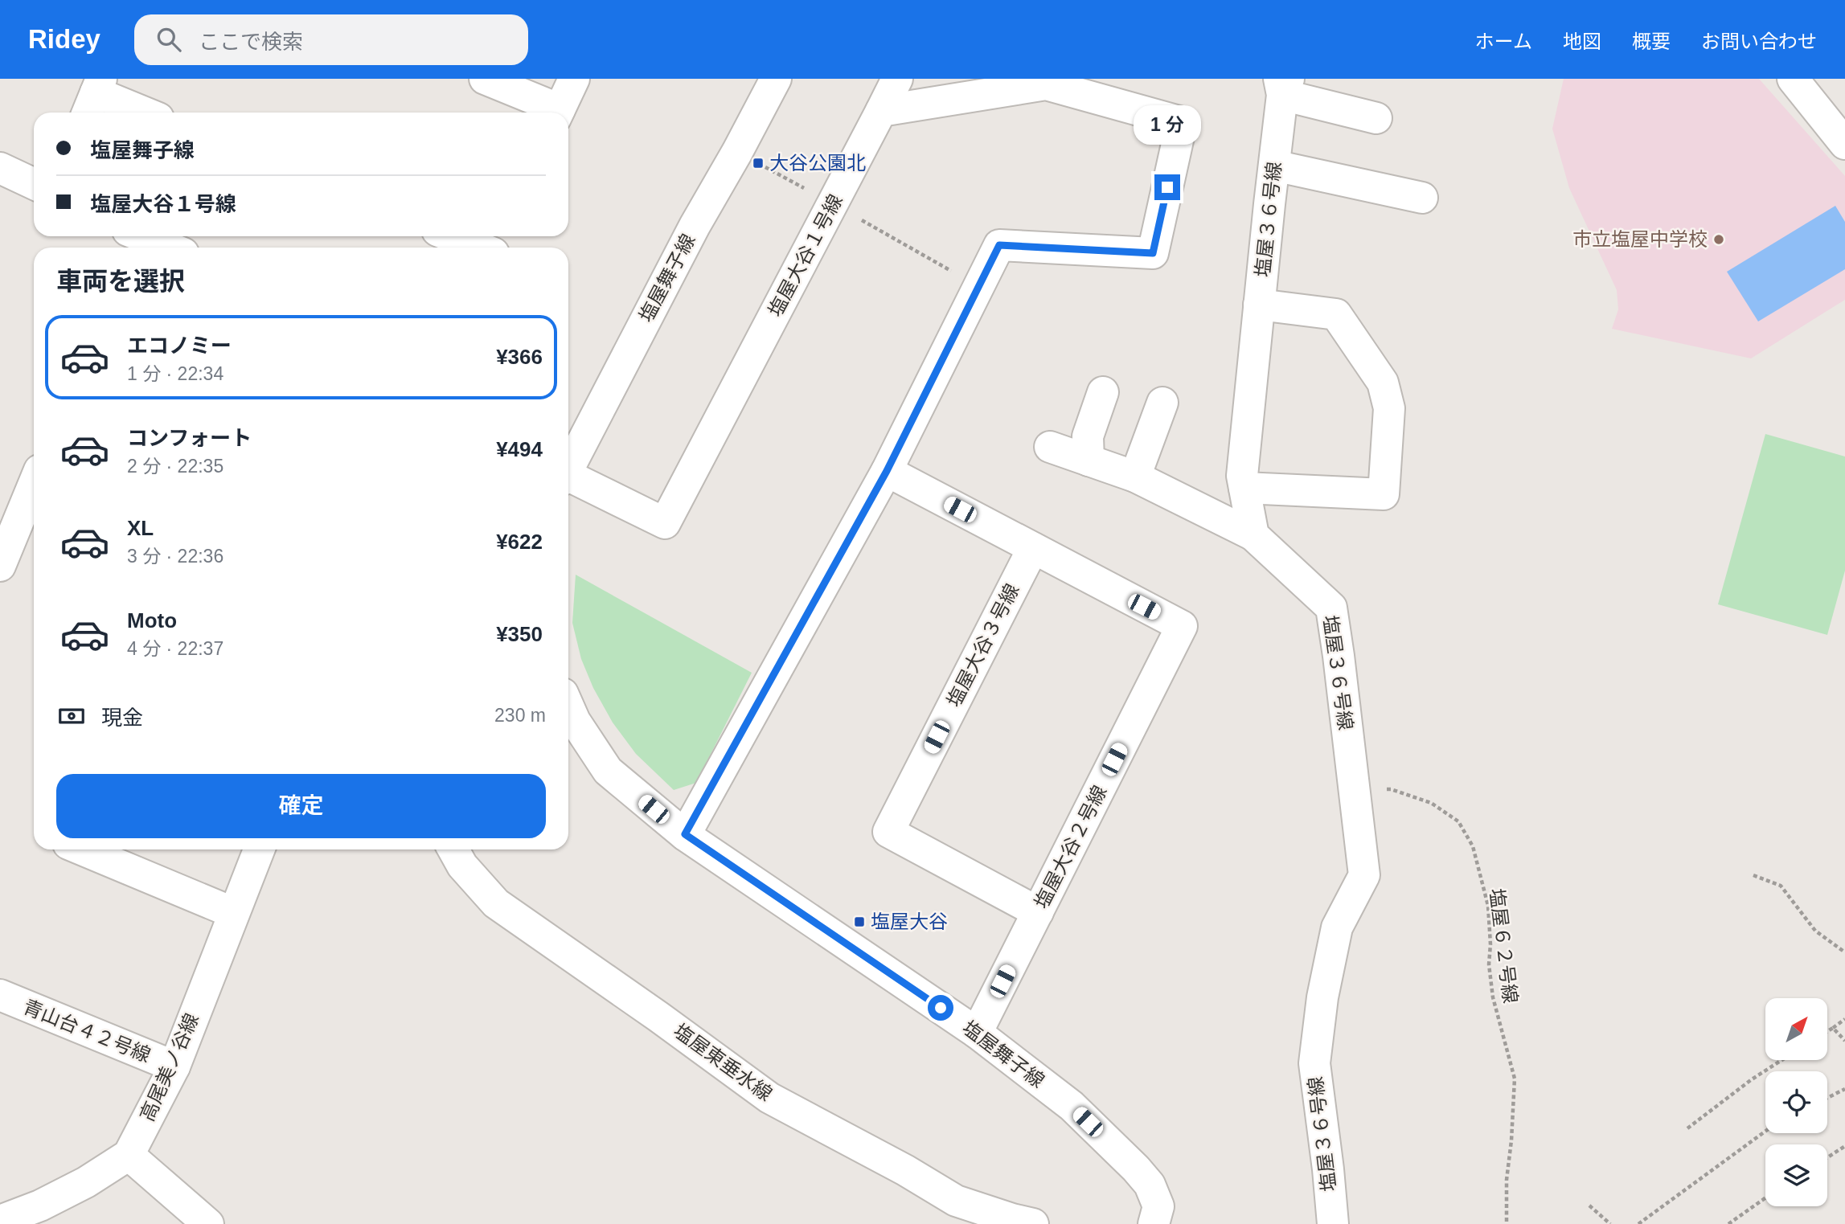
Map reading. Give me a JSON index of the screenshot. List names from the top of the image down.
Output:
{
  "streets": {
    "street": [
      "塩屋３６号線",
      "塩屋大谷１号線",
      "塩屋舞子線",
      "塩屋大谷３号線",
      "塩屋大谷２号線",
      "青山台４２号線",
      "塩屋東垂水線",
      "高尾美ノ谷線"
    ],
    "path": ["塩屋６２号線"]
  },
  "crossings": [
    ["塩屋３６号線", "塩屋６２号線"],
    ["塩屋舞子線", "塩屋大谷２号線"],
    ["塩屋大谷３号線", "塩屋大谷２号線"],
    ["青山台４２号線", "高尾美ノ谷線"]
  ],
  "places": {
    "transit": ["大谷公園北", "塩屋大谷"],
    "other": ["市立塩屋中学校"]
  },
  "north": "top right",
  "page": {
    "header": "Ridey",
    "search": "ここで検索",
    "nav": [
      "ホーム",
      "地図",
      "概要",
      "お問い合わせ"
    ],
    "bubble": "1 分",
    "banner": ["塩屋舞子線", "塩屋大谷１号線"],
    "heading": "車両を選択",
    "list": [
      {
        "name": "エコノミー",
        "note": "1 分 · 22:34",
        "value": "¥366"
      },
      {
        "name": "コンフォート",
        "note": "2 分 · 22:35",
        "value": "¥494"
      },
      {
        "name": "XL",
        "note": "3 分 · 22:36",
        "value": "¥622"
      },
      {
        "name": "Moto",
        "note": "4 分 · 22:37",
        "value": "¥350"
      }
    ],
    "pay": ["現金", "230 m"],
    "buttons": "確定"
  }
}
